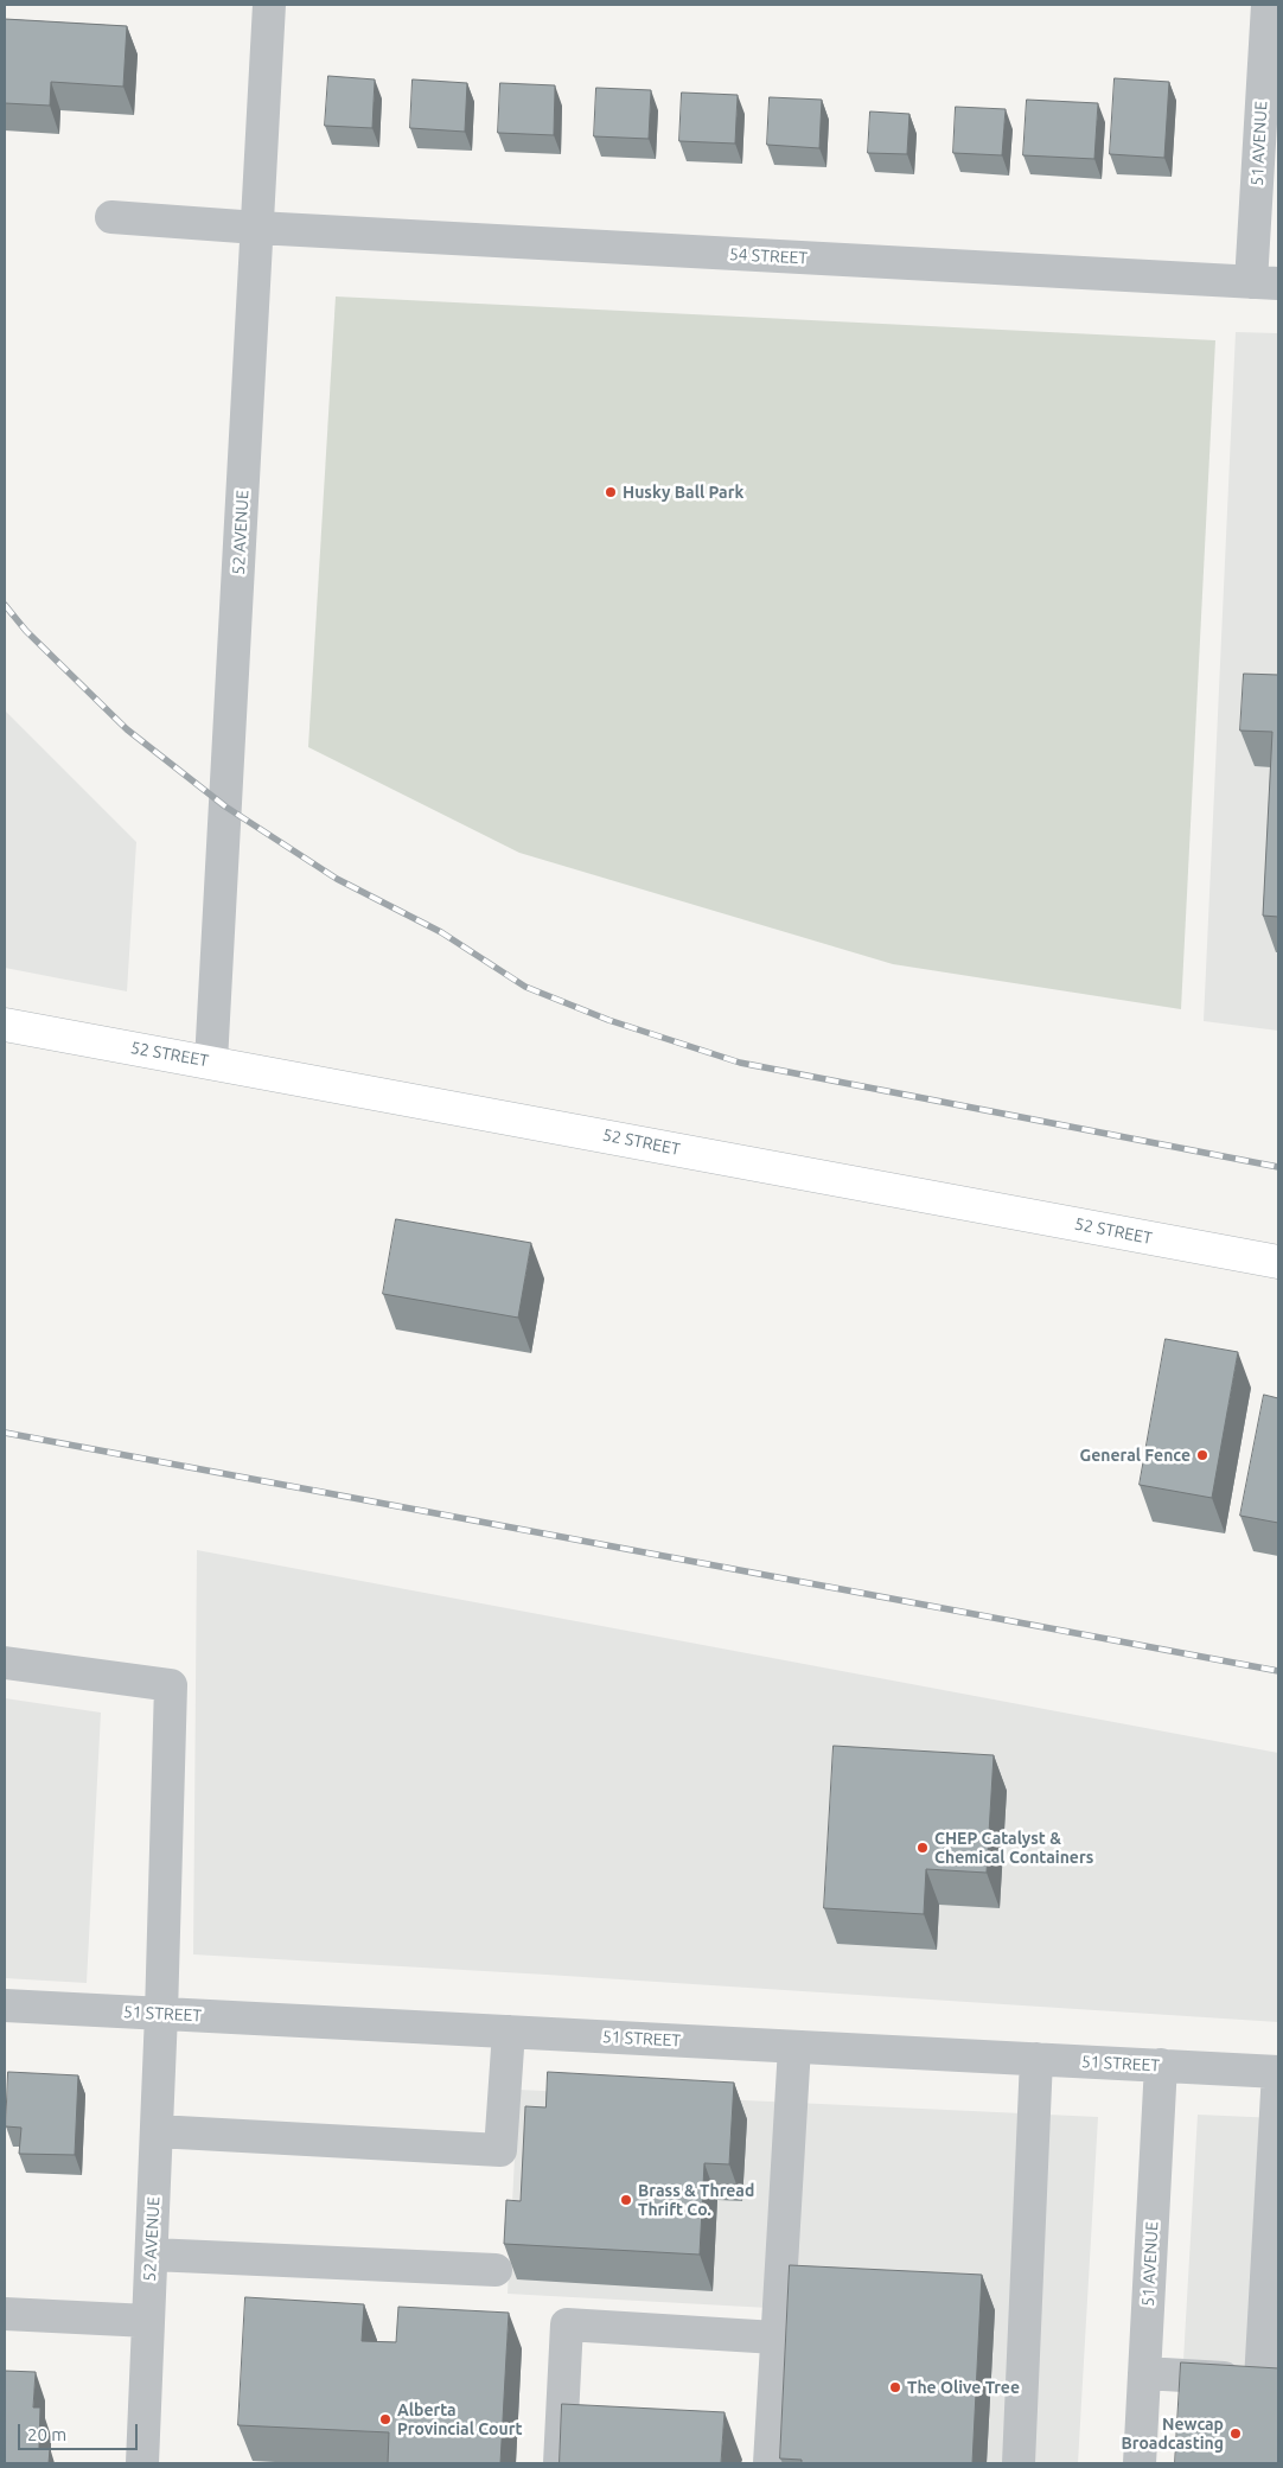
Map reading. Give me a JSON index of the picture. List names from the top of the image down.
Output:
{
  "streets": {
    "main road": ["52 STREET"],
    "street": [
      "51 AVENUE",
      "54 STREET",
      "52 AVENUE",
      "51 STREET"
    ]
  },
  "crossings": [
    ["51 AVENUE", "54 STREET"],
    ["51 AVENUE", "51 STREET"],
    ["54 STREET", "52 AVENUE"],
    ["52 AVENUE", "52 STREET"],
    ["52 AVENUE", "51 STREET"]
  ],
  "places": [
    "Husky Ball Park",
    "General Fence",
    "CHEP Catalyst & Chemical Containers",
    "Brass & Thread Thrift Co.",
    "The Olive Tree",
    "Alberta Provincial Court",
    "Newcap Broadcasting"
  ],
  "scale_bar": "20 m"
}
